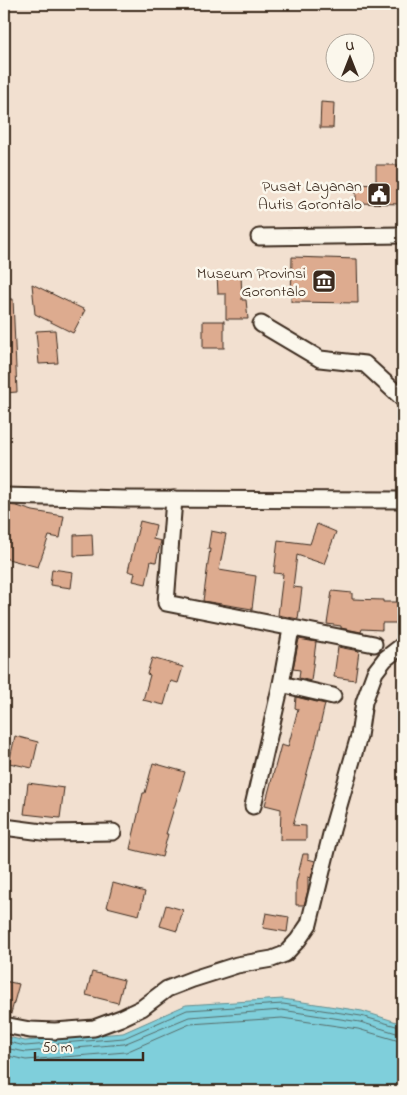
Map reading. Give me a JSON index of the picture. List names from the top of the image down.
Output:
{
  "places": {
    "public building": ["Pusat Layanan Autis Gorontalo"],
    "museum": ["Museum Provinsi Gorontalo"]
  },
  "scale_bar": "50 m",
  "north": "top"
}
